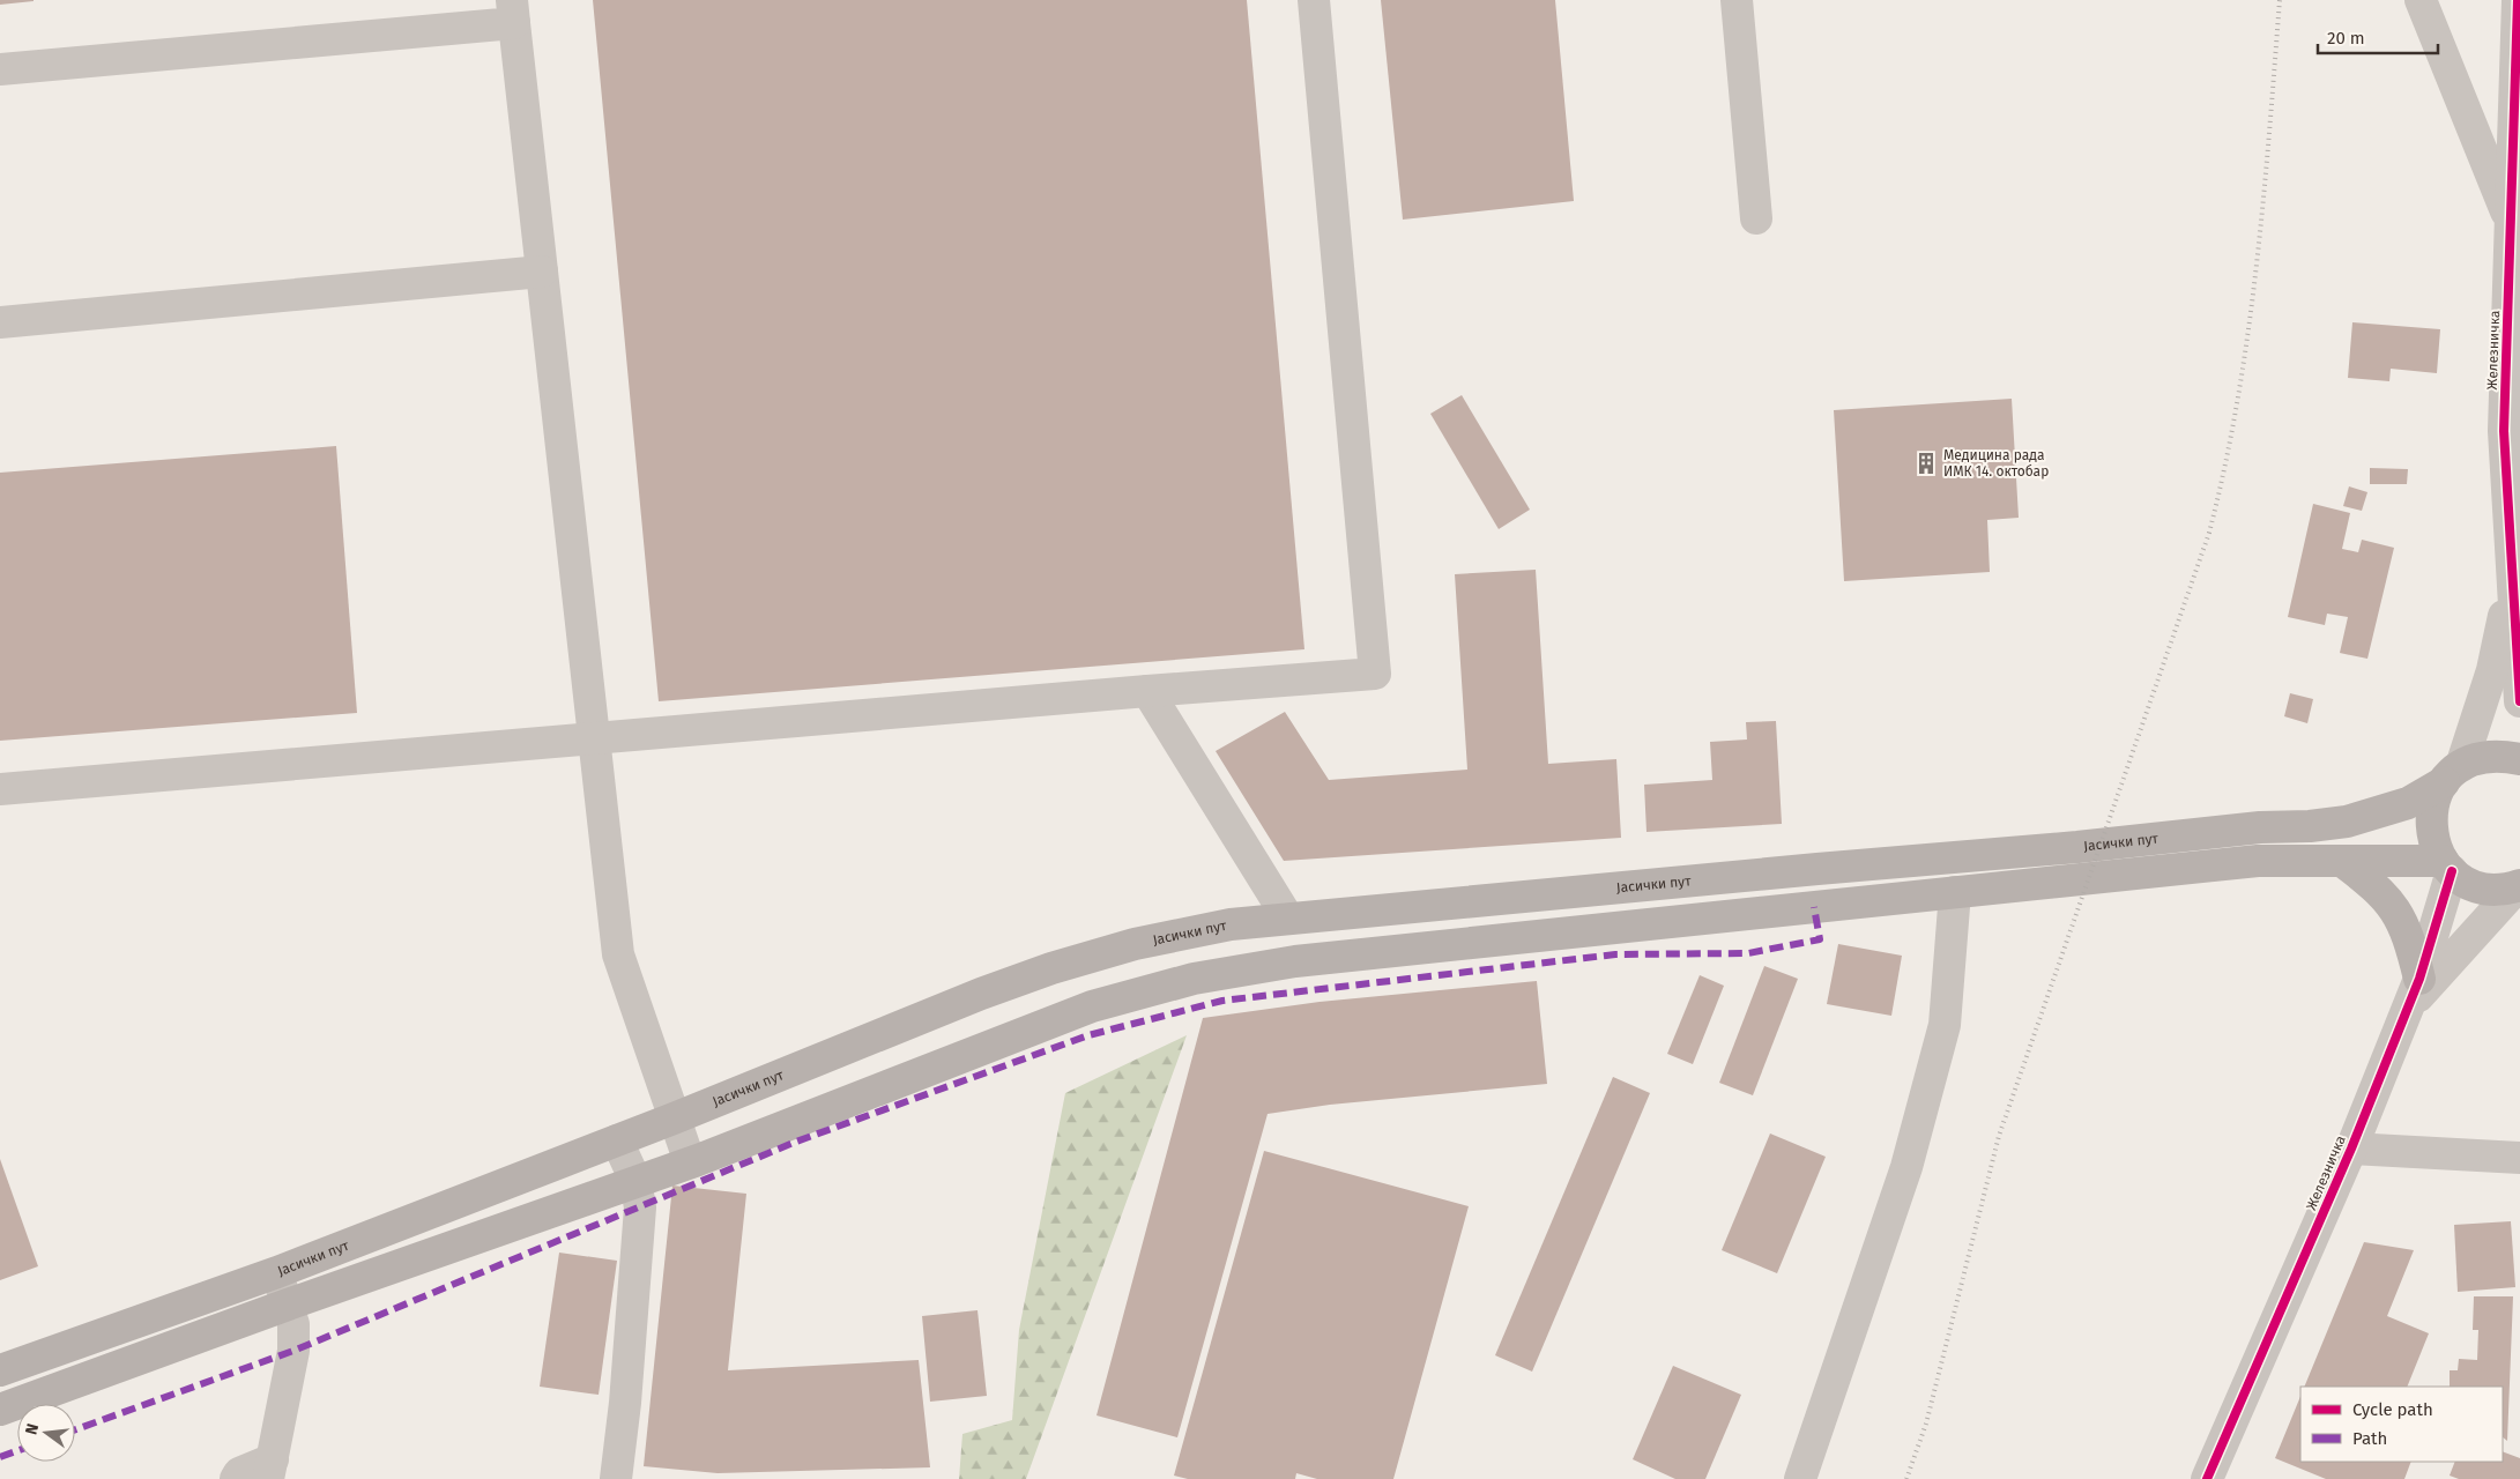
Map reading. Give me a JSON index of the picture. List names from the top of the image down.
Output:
{
  "streets": {
    "main road": ["Јасички пут"],
    "street": ["Железничка"]
  },
  "crossings": [
    ["Железничка", "Јасички пут"]
  ],
  "places": {
    "building": ["Медицина рада ИМК 14. октобар"]
  },
  "legend": ["Cycle path", "Path"],
  "scale_bar": "20 m",
  "north": "left"
}
